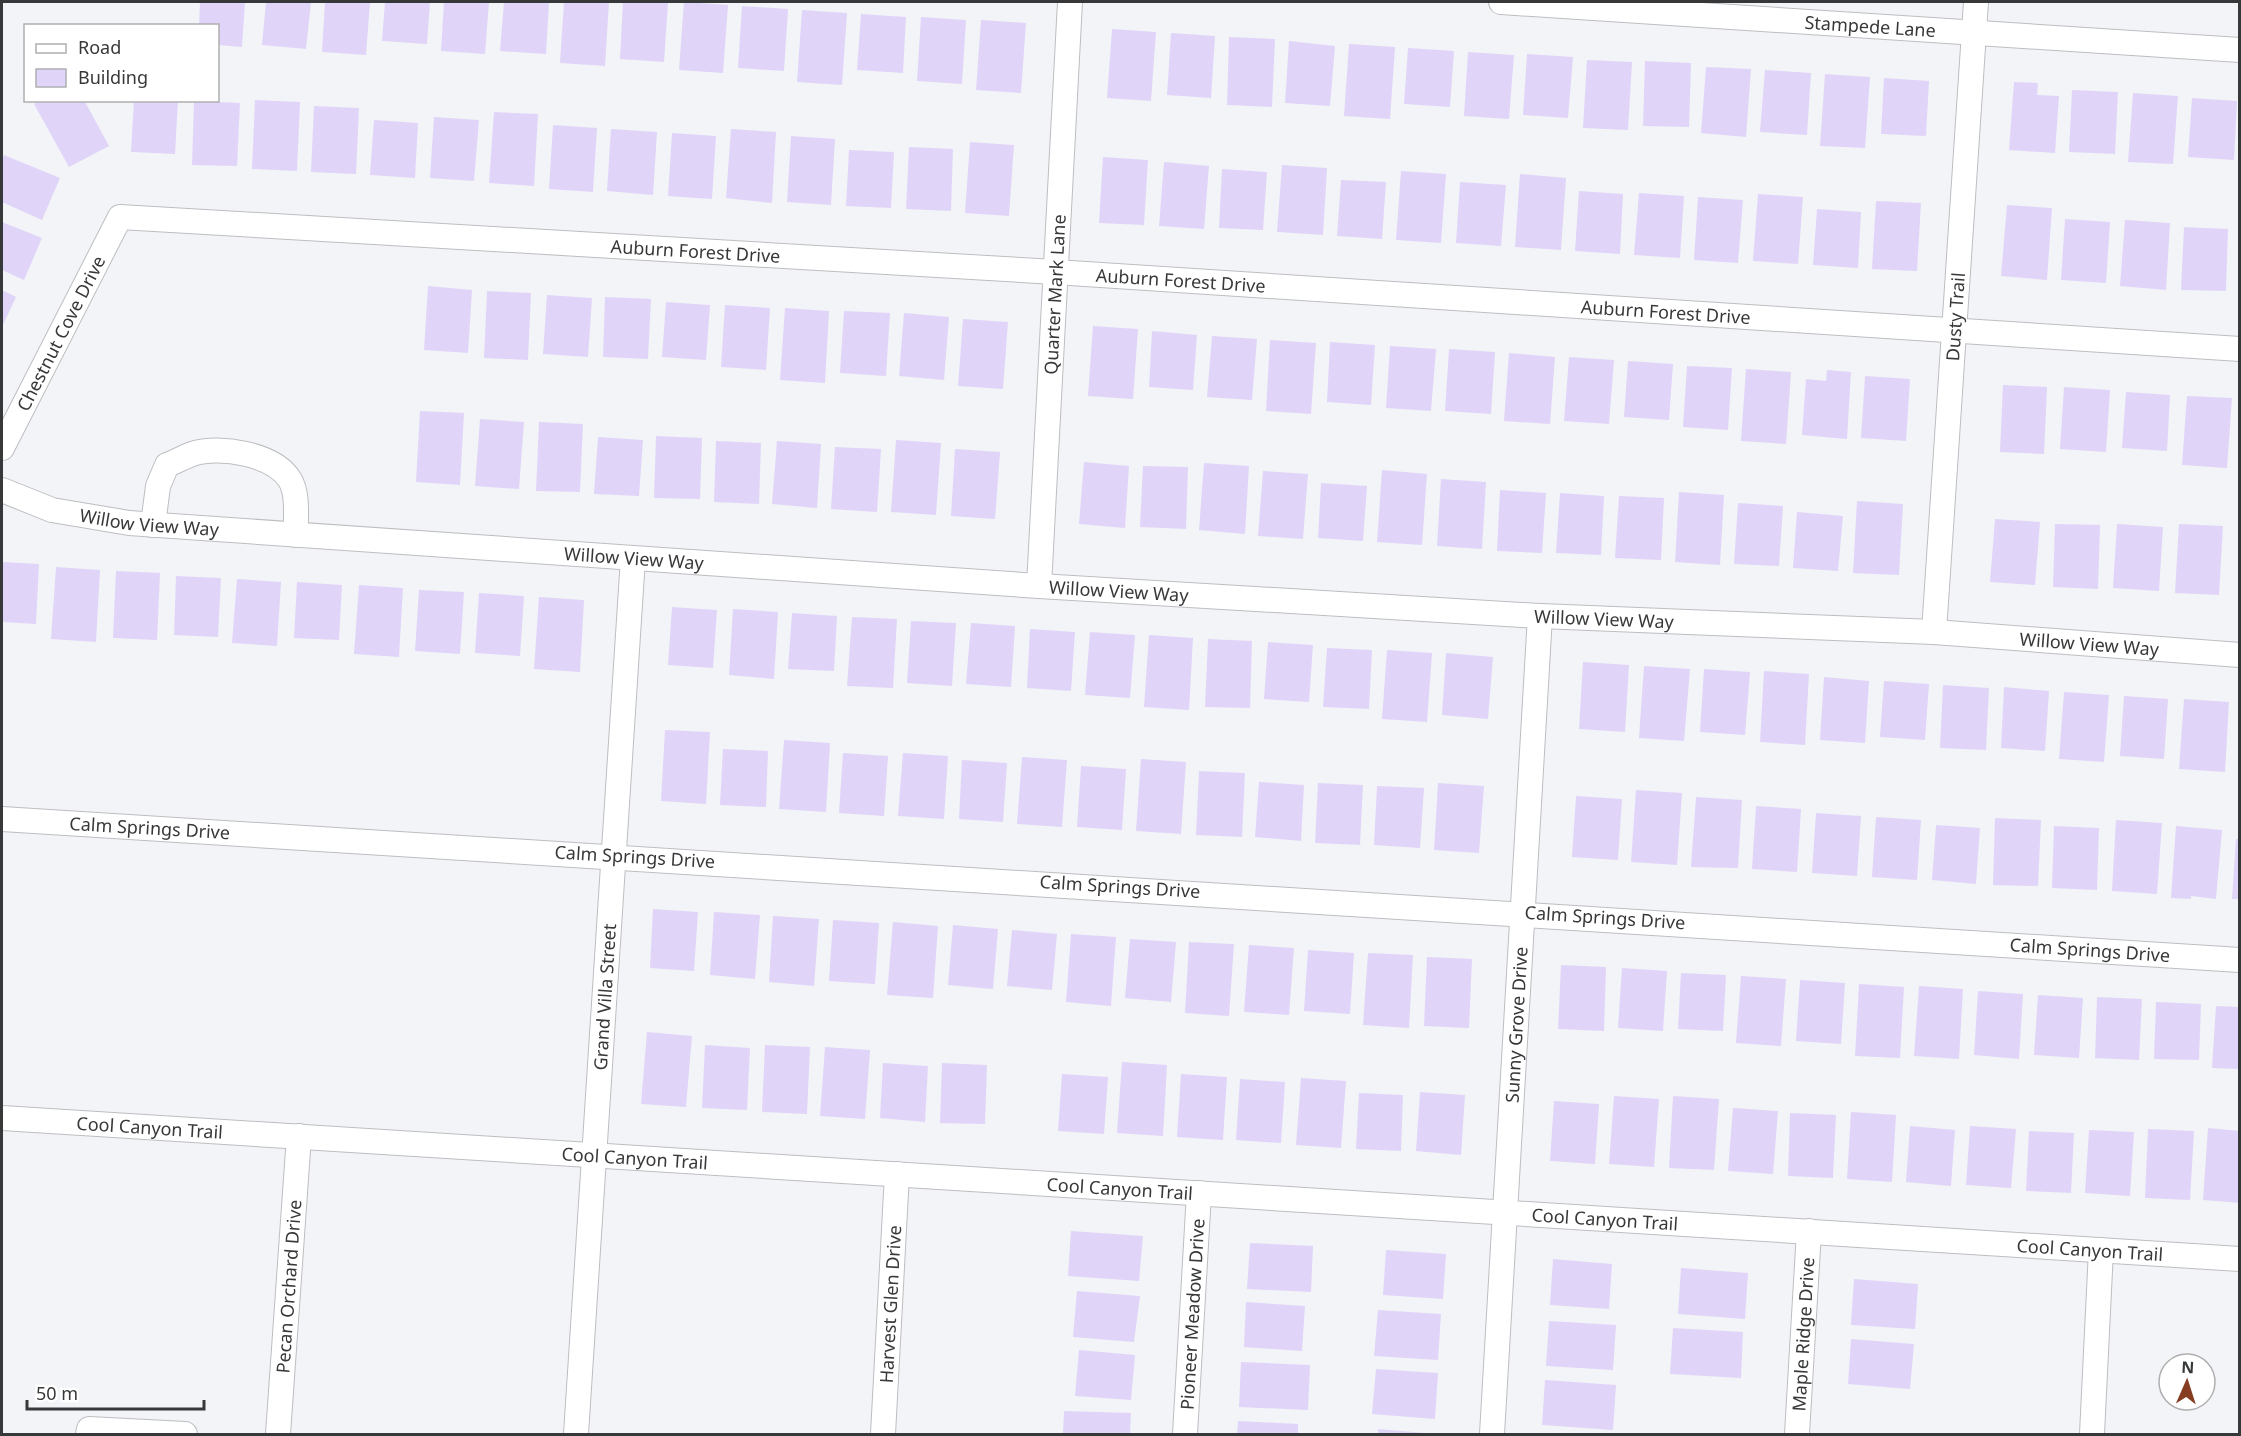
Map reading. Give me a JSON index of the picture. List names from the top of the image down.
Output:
{
  "streets": {
    "street": [
      "Stampede Lane",
      "Auburn Forest Drive",
      "Quarter Mark Lane",
      "Dusty Trail",
      "Chestnut Cove Drive",
      "Willow View Way",
      "Calm Springs Drive",
      "Grand Villa Street",
      "Sunny Grove Drive",
      "Cool Canyon Trail",
      "Pecan Orchard Drive",
      "Harvest Glen Drive",
      "Pioneer Meadow Drive",
      "Maple Ridge Drive"
    ]
  },
  "crossings": [
    ["Stampede Lane", "Dusty Trail"],
    ["Auburn Forest Drive", "Quarter Mark Lane"],
    ["Auburn Forest Drive", "Dusty Trail"],
    ["Auburn Forest Drive", "Chestnut Cove Drive"],
    ["Quarter Mark Lane", "Willow View Way"],
    ["Dusty Trail", "Willow View Way"],
    ["Willow View Way", "Grand Villa Street"],
    ["Willow View Way", "Sunny Grove Drive"],
    ["Calm Springs Drive", "Grand Villa Street"],
    ["Calm Springs Drive", "Sunny Grove Drive"],
    ["Grand Villa Street", "Cool Canyon Trail"],
    ["Sunny Grove Drive", "Cool Canyon Trail"],
    ["Cool Canyon Trail", "Pecan Orchard Drive"],
    ["Cool Canyon Trail", "Harvest Glen Drive"],
    ["Cool Canyon Trail", "Pioneer Meadow Drive"],
    ["Cool Canyon Trail", "Maple Ridge Drive"]
  ],
  "legend": ["Road", "Building"],
  "scale_bar": "50 m",
  "north": "top"
}
